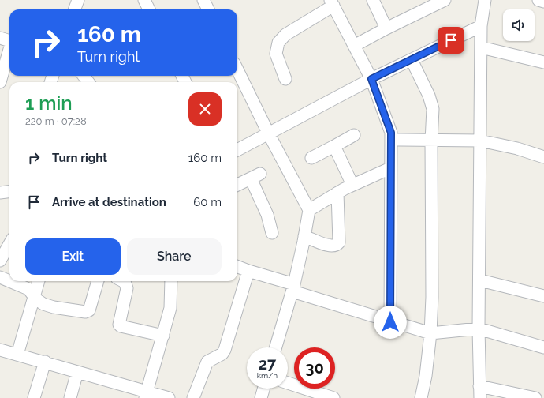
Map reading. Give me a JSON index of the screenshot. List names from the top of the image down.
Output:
{
  "page": {
    "turn": ["160 m", "Turn right"],
    "heading": ["1 min", "220 m · 07:28"],
    "list": [
      {
        "name": "Turn right",
        "value": "160 m"
      },
      {
        "name": "Arrive at destination",
        "value": "60 m"
      }
    ],
    "buttons": ["Exit", "Share"],
    "speed": "27 km/h",
    "limit": "30"
  }
}
